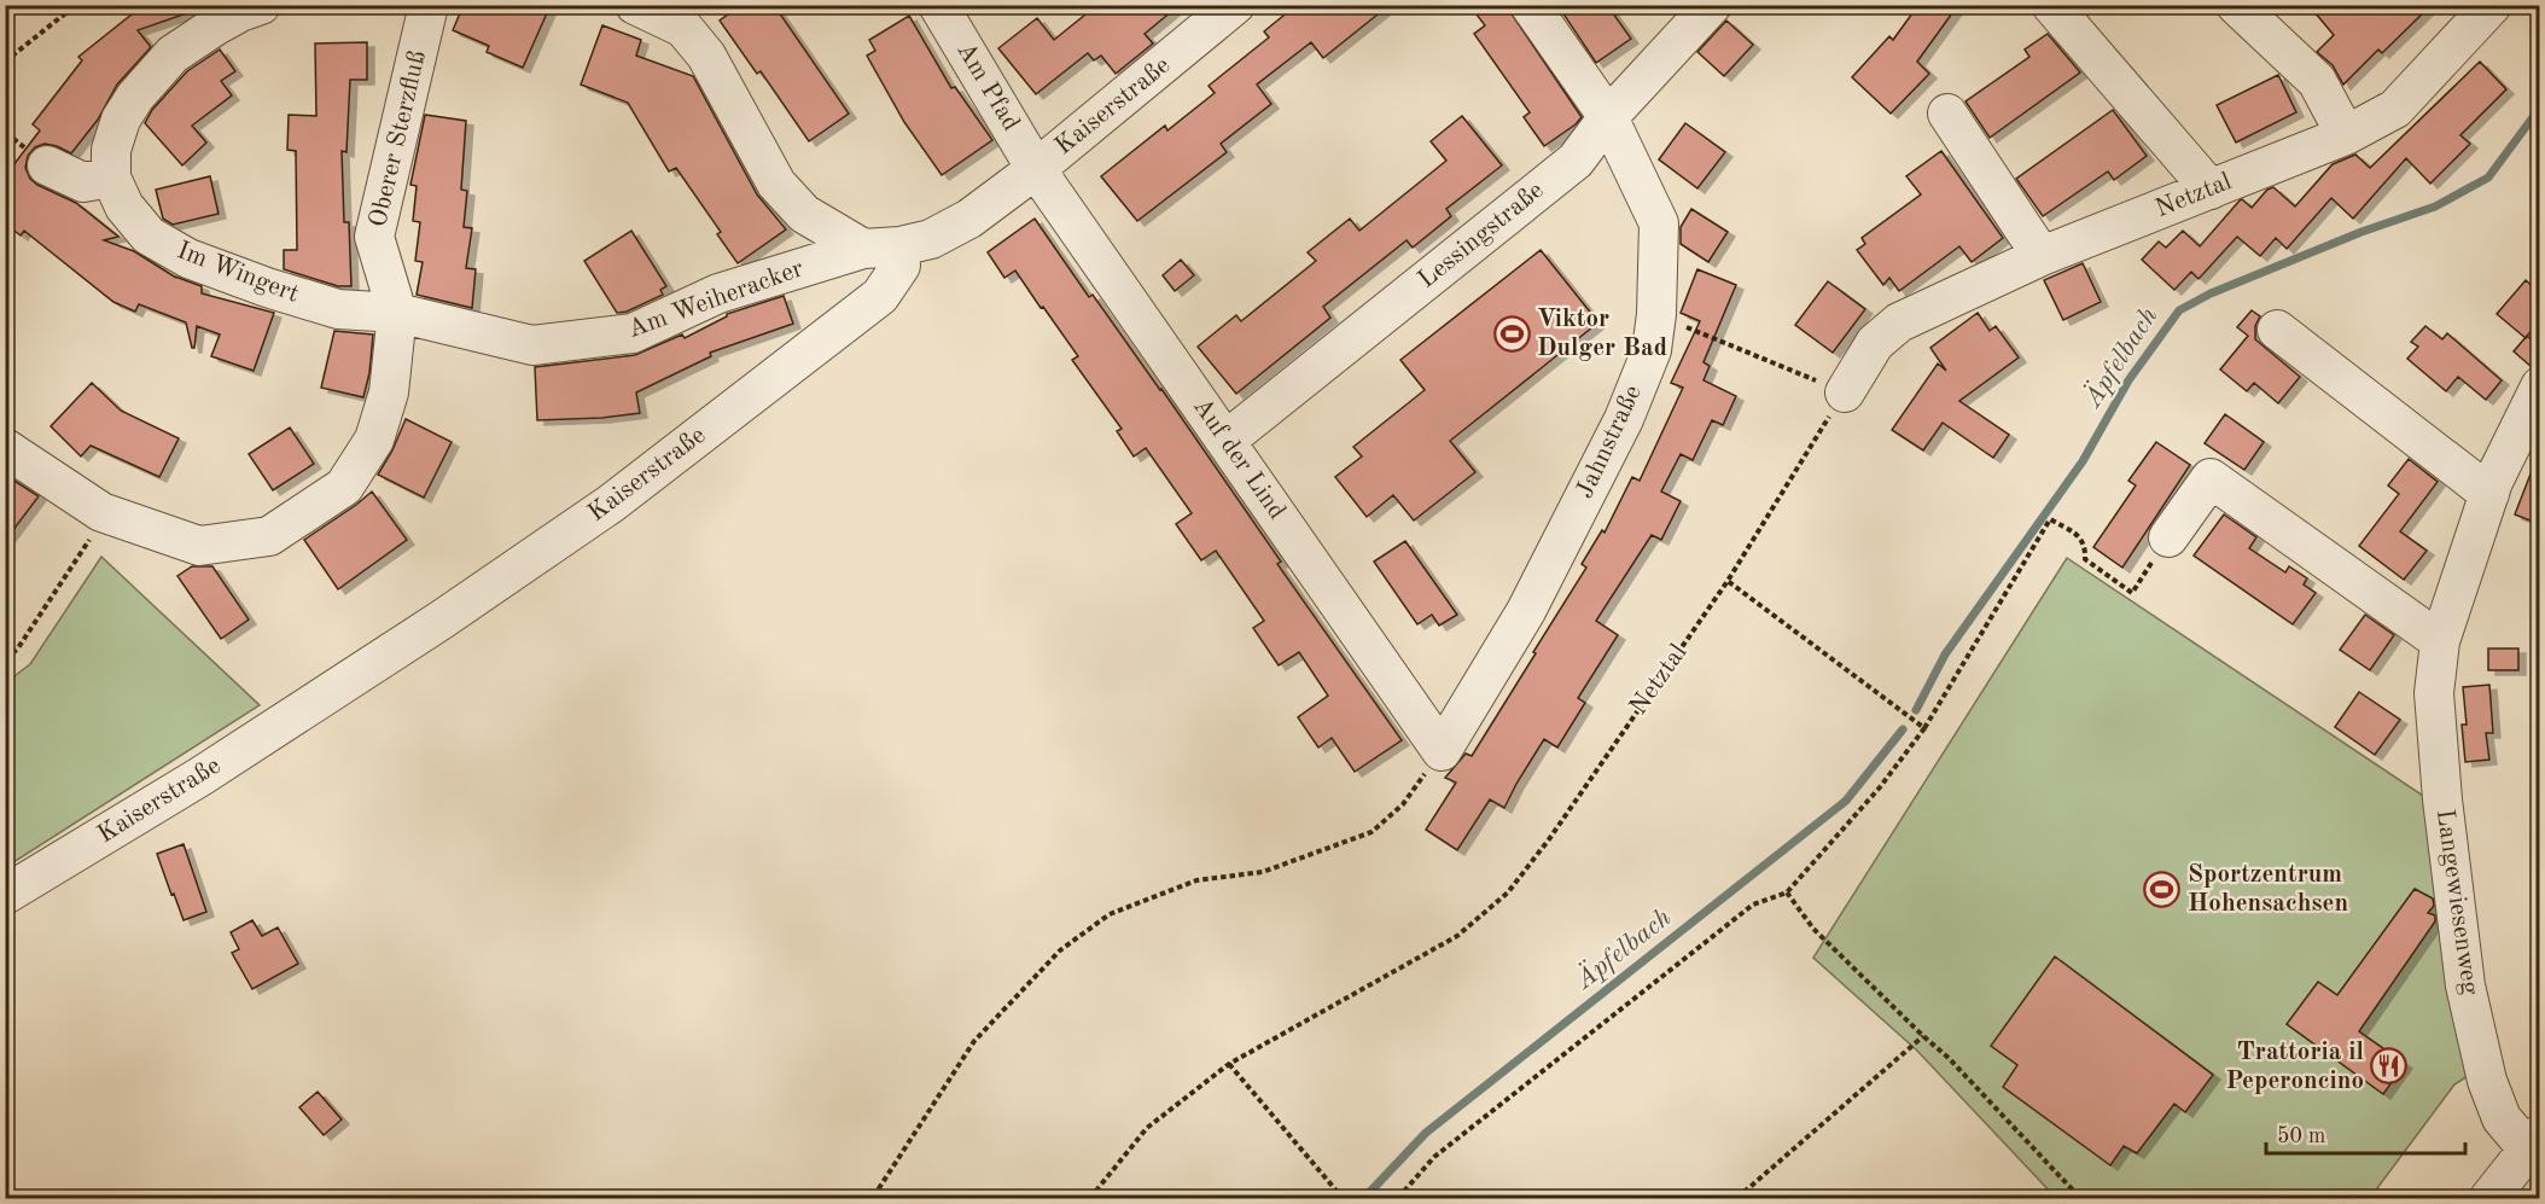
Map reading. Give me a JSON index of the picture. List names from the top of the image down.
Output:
{
  "streets": {
    "street": [
      "Am Pfad",
      "Kaiserstraße",
      "Oberer Sterzfluß",
      "Netztal",
      "Lessingstraße",
      "Im Wingert",
      "Am Weiheracker",
      "Jahnstraße",
      "Auf der Lind",
      "Langewiesenweg"
    ]
  },
  "crossings": [
    ["Am Pfad", "Kaiserstraße"],
    ["Am Pfad", "Auf der Lind"],
    ["Kaiserstraße", "Am Weiheracker"],
    ["Kaiserstraße", "Auf der Lind"],
    ["Oberer Sterzfluß", "Im Wingert"],
    ["Oberer Sterzfluß", "Am Weiheracker"],
    ["Lessingstraße", "Jahnstraße"],
    ["Lessingstraße", "Auf der Lind"],
    ["Im Wingert", "Am Weiheracker"],
    ["Jahnstraße", "Auf der Lind"]
  ],
  "water": ["Äpfelbach"],
  "places": {
    "sports": ["Viktor Dulger Bad", "Sportzentrum Hohensachsen"],
    "restaurant": ["Trattoria il Peperoncino"]
  },
  "scale_bar": "50 m"
}
